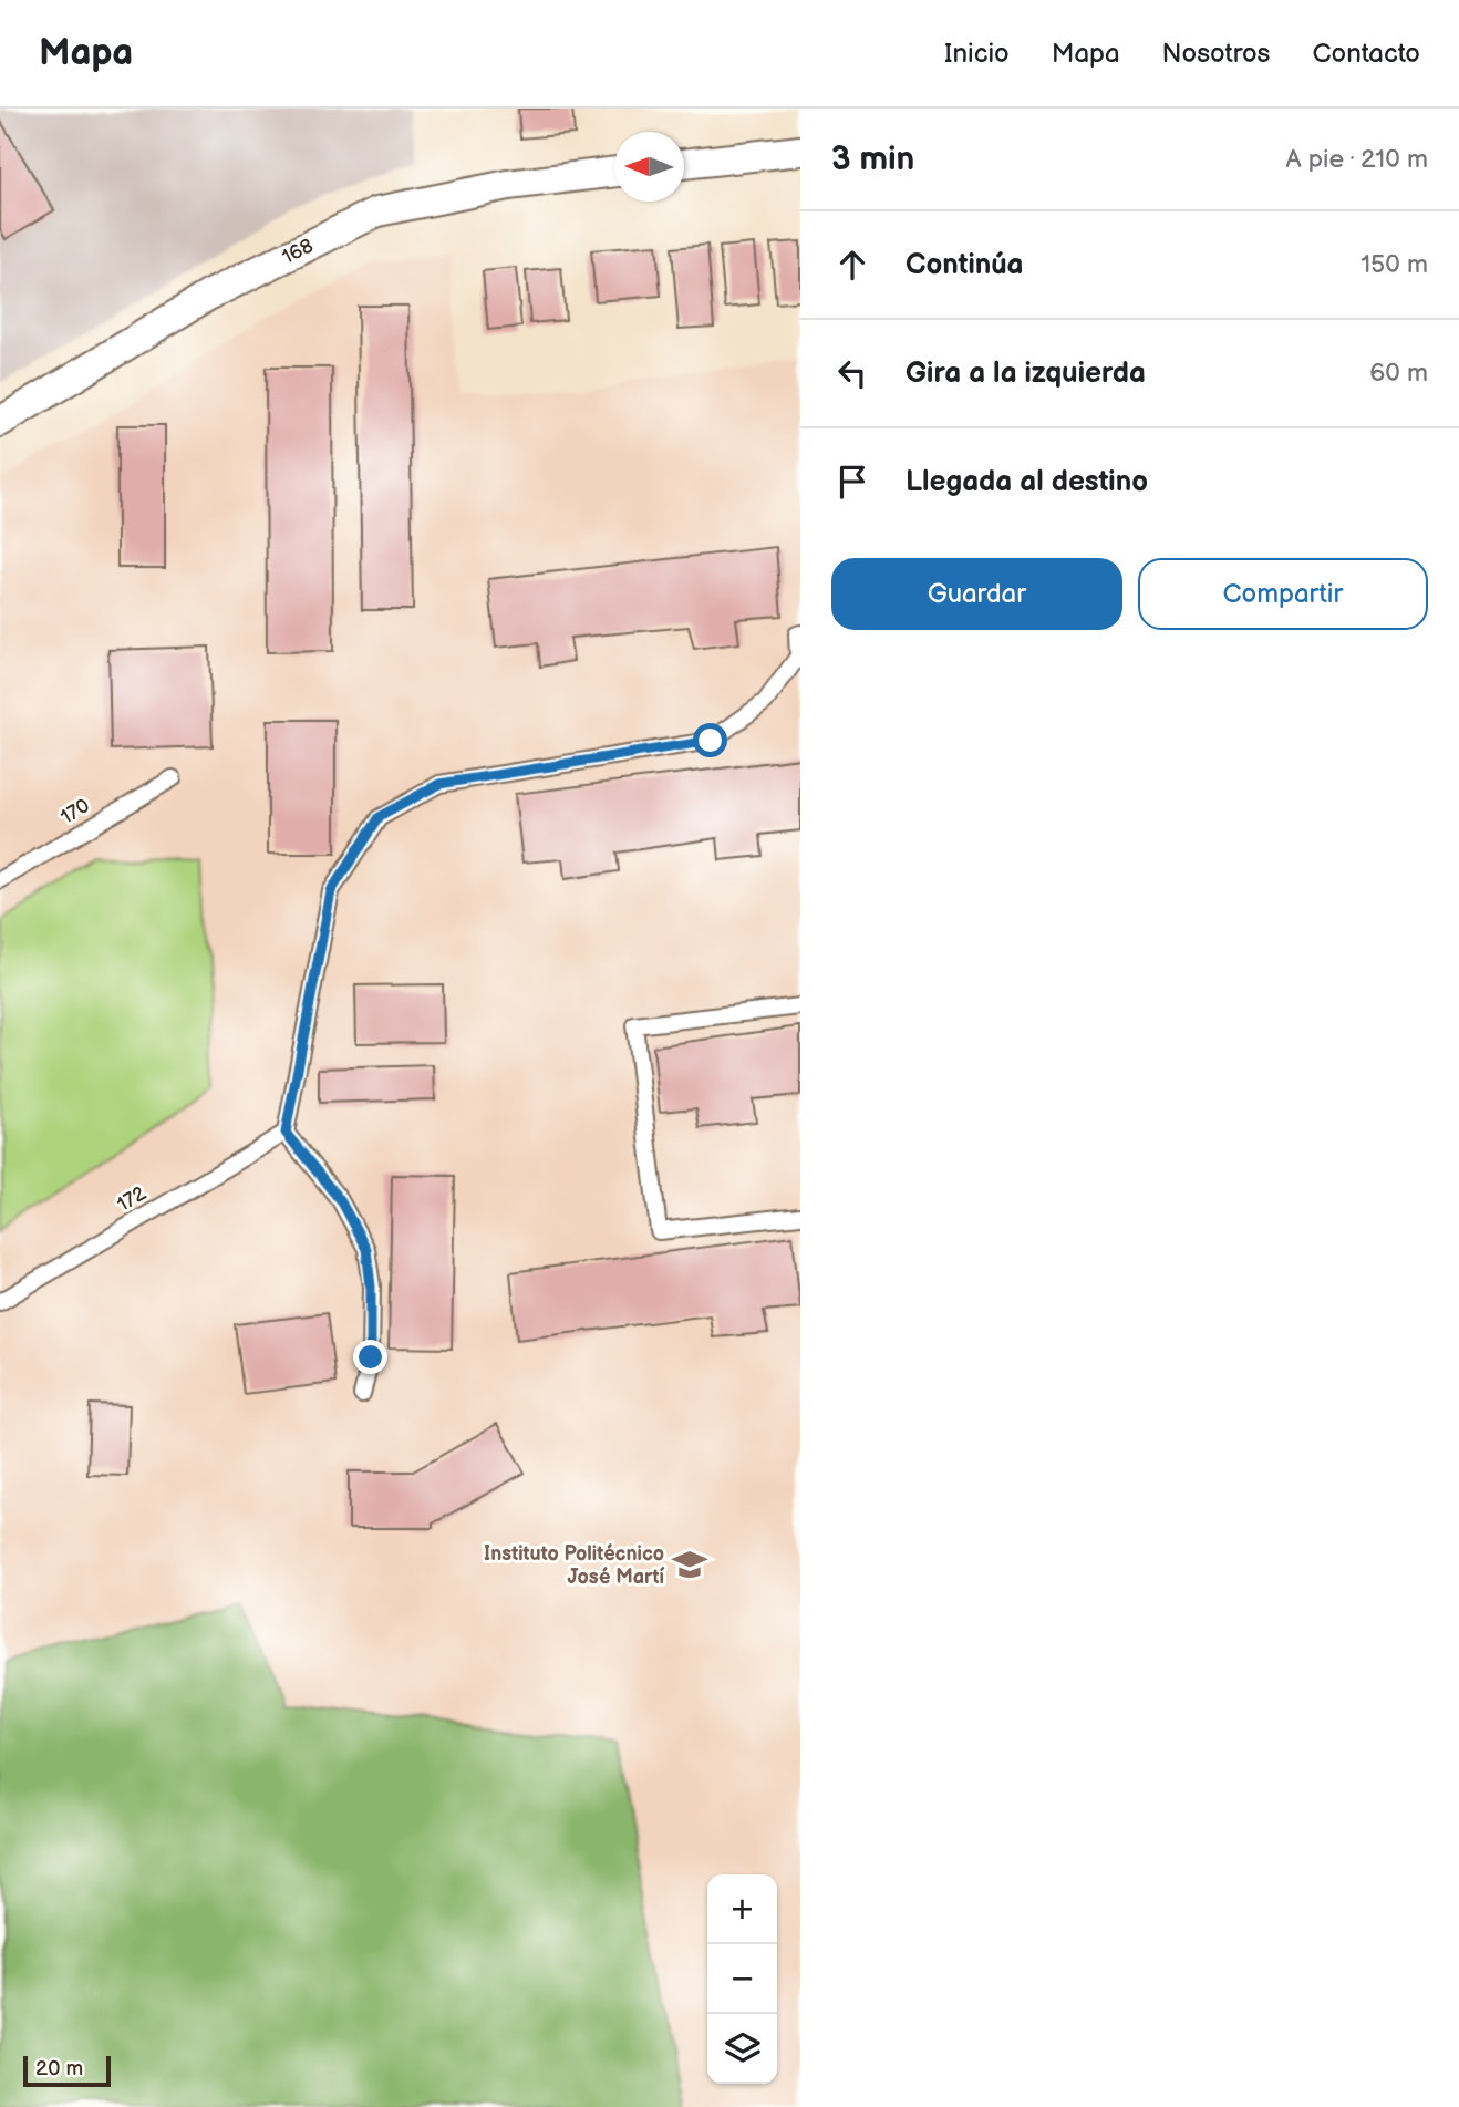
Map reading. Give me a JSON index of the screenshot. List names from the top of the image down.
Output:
{
  "streets": {
    "street": ["168"],
    "lane": ["170", "172"]
  },
  "places": {
    "school or university": ["Instituto Politécnico José Martí"]
  },
  "scale_bar": "20 m",
  "north": "left",
  "page": {
    "header": "Mapa",
    "nav": [
      "Inicio",
      "Mapa",
      "Nosotros",
      "Contacto"
    ],
    "heading": ["3 min", "A pie · 210 m"],
    "list": [
      ["Continúa", "150 m"],
      ["Gira a la izquierda", "60 m"],
      "Llegada al destino"
    ],
    "buttons": ["Guardar", "Compartir"],
    "map_buttons": ["+", "−"],
    "scale": "20 m"
  }
}
